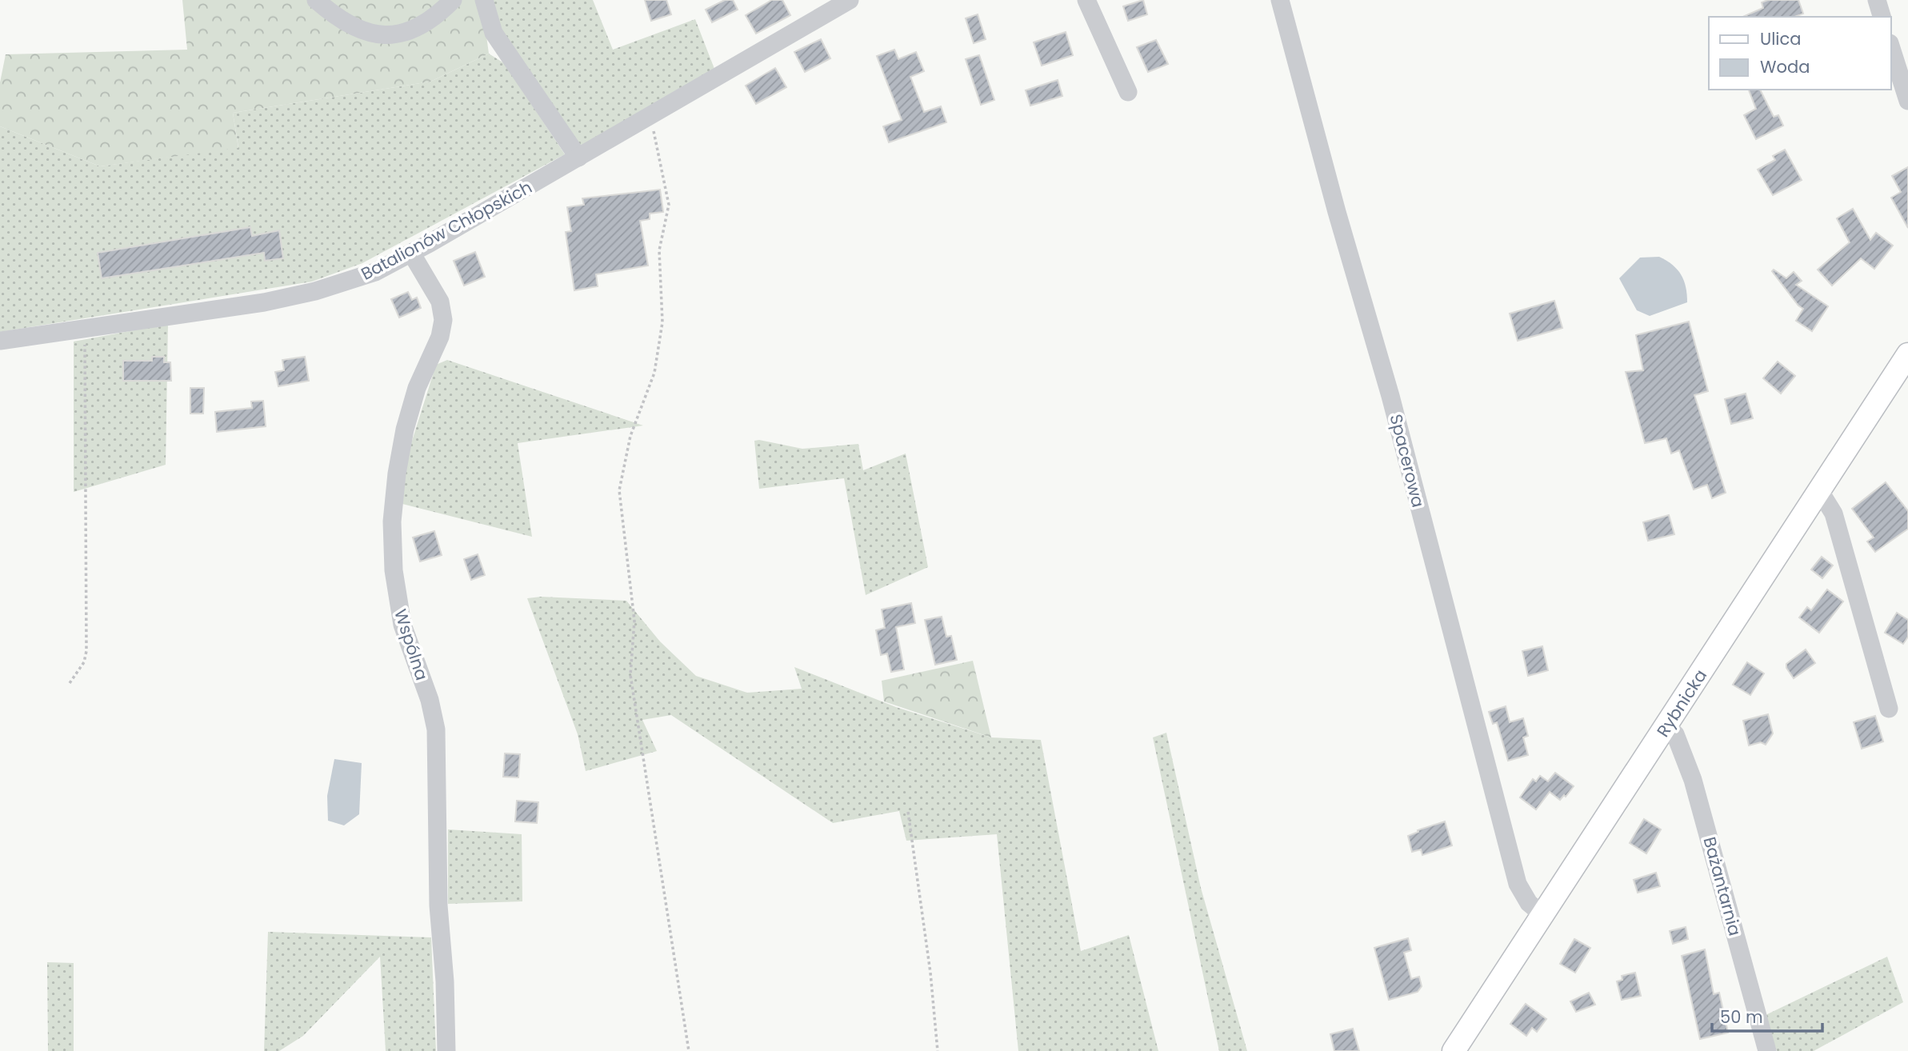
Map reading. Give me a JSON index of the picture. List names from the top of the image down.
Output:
{
  "streets": {
    "main road": ["Rybnicka"],
    "street": [
      "Batalionów Chłopskich",
      "Spacerowa",
      "Wspólna",
      "Bażantarnia"
    ]
  },
  "crossings": [
    ["Batalionów Chłopskich", "Wspólna"],
    ["Spacerowa", "Rybnicka"],
    ["Rybnicka", "Bażantarnia"]
  ],
  "legend": ["Ulica", "Woda"],
  "scale_bar": "50 m"
}
